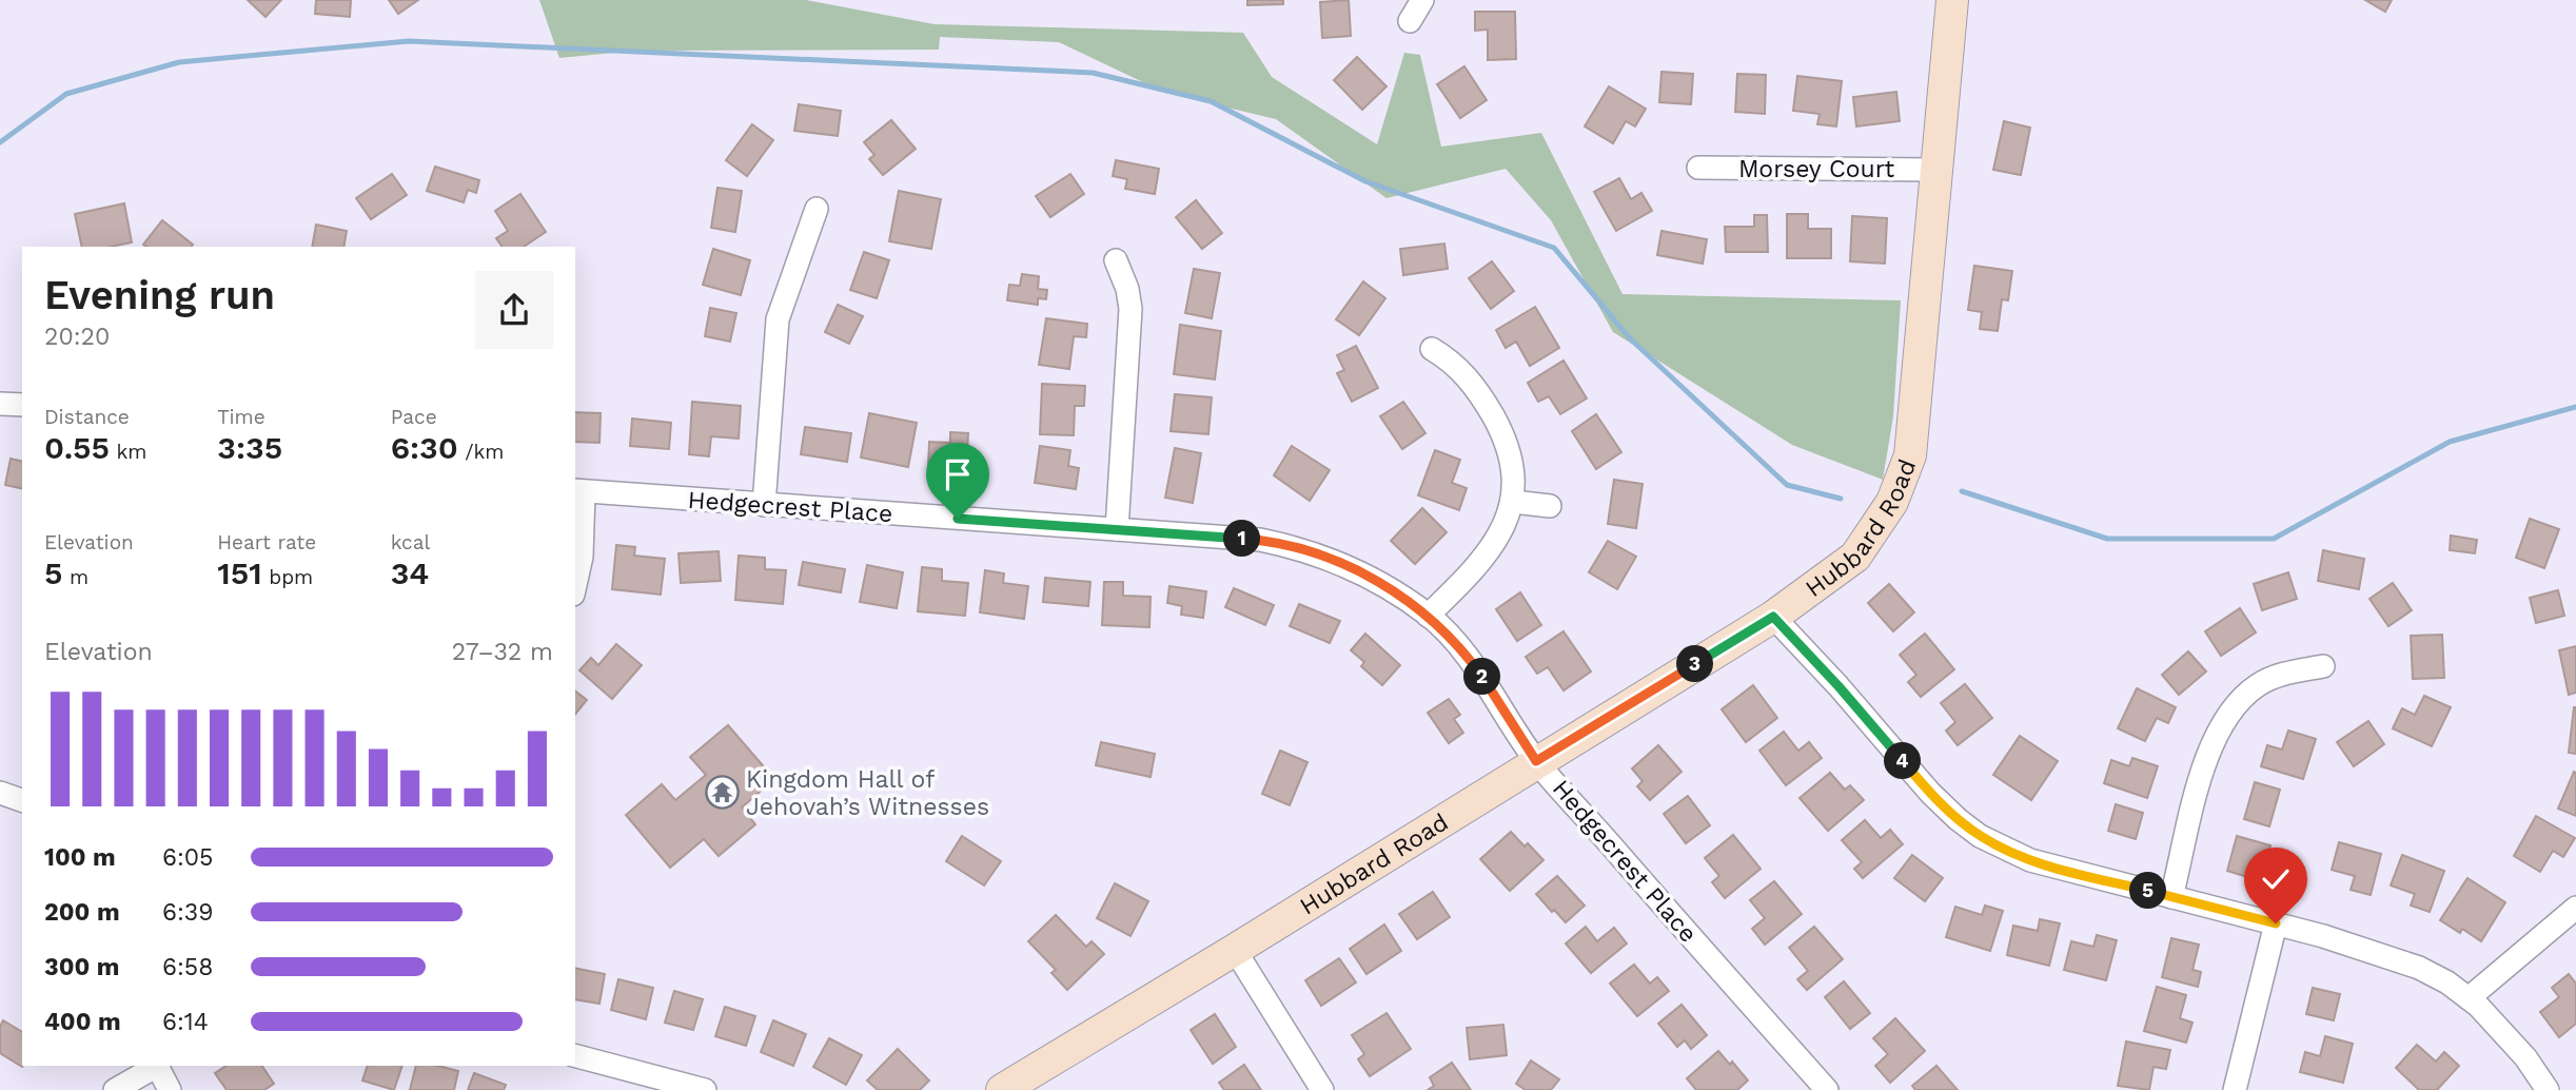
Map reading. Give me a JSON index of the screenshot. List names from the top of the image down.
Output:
{
  "streets": {
    "main road": ["Hubbard Road"],
    "street": ["Morsey Court", "Hedgecrest Place"]
  },
  "crossings": [
    ["Morsey Court", "Hubbard Road"],
    ["Hedgecrest Place", "Hubbard Road"]
  ],
  "places": {
    "temple": ["Kingdom Hall of Jehovah’s Witnesses"]
  },
  "page": {
    "heading": ["Evening run", "20:20"],
    "stats": [
      ["Distance", "0.55 km"],
      ["Time", "3:35"],
      ["Pace", "6:30 /km"],
      ["Elevation", "5 m"],
      ["Heart rate", "151 bpm"],
      ["kcal", "34"]
    ],
    "pins": [
      "1",
      "3",
      "2",
      "4",
      "5"
    ],
    "chart": ["Elevation", "27–32 m"],
    "list": [
      {
        "name": "100 m",
        "note": "6:05"
      },
      {
        "name": "200 m",
        "note": "6:39"
      },
      {
        "name": "300 m",
        "note": "6:58"
      },
      {
        "name": "400 m",
        "note": "6:14"
      }
    ]
  }
}
